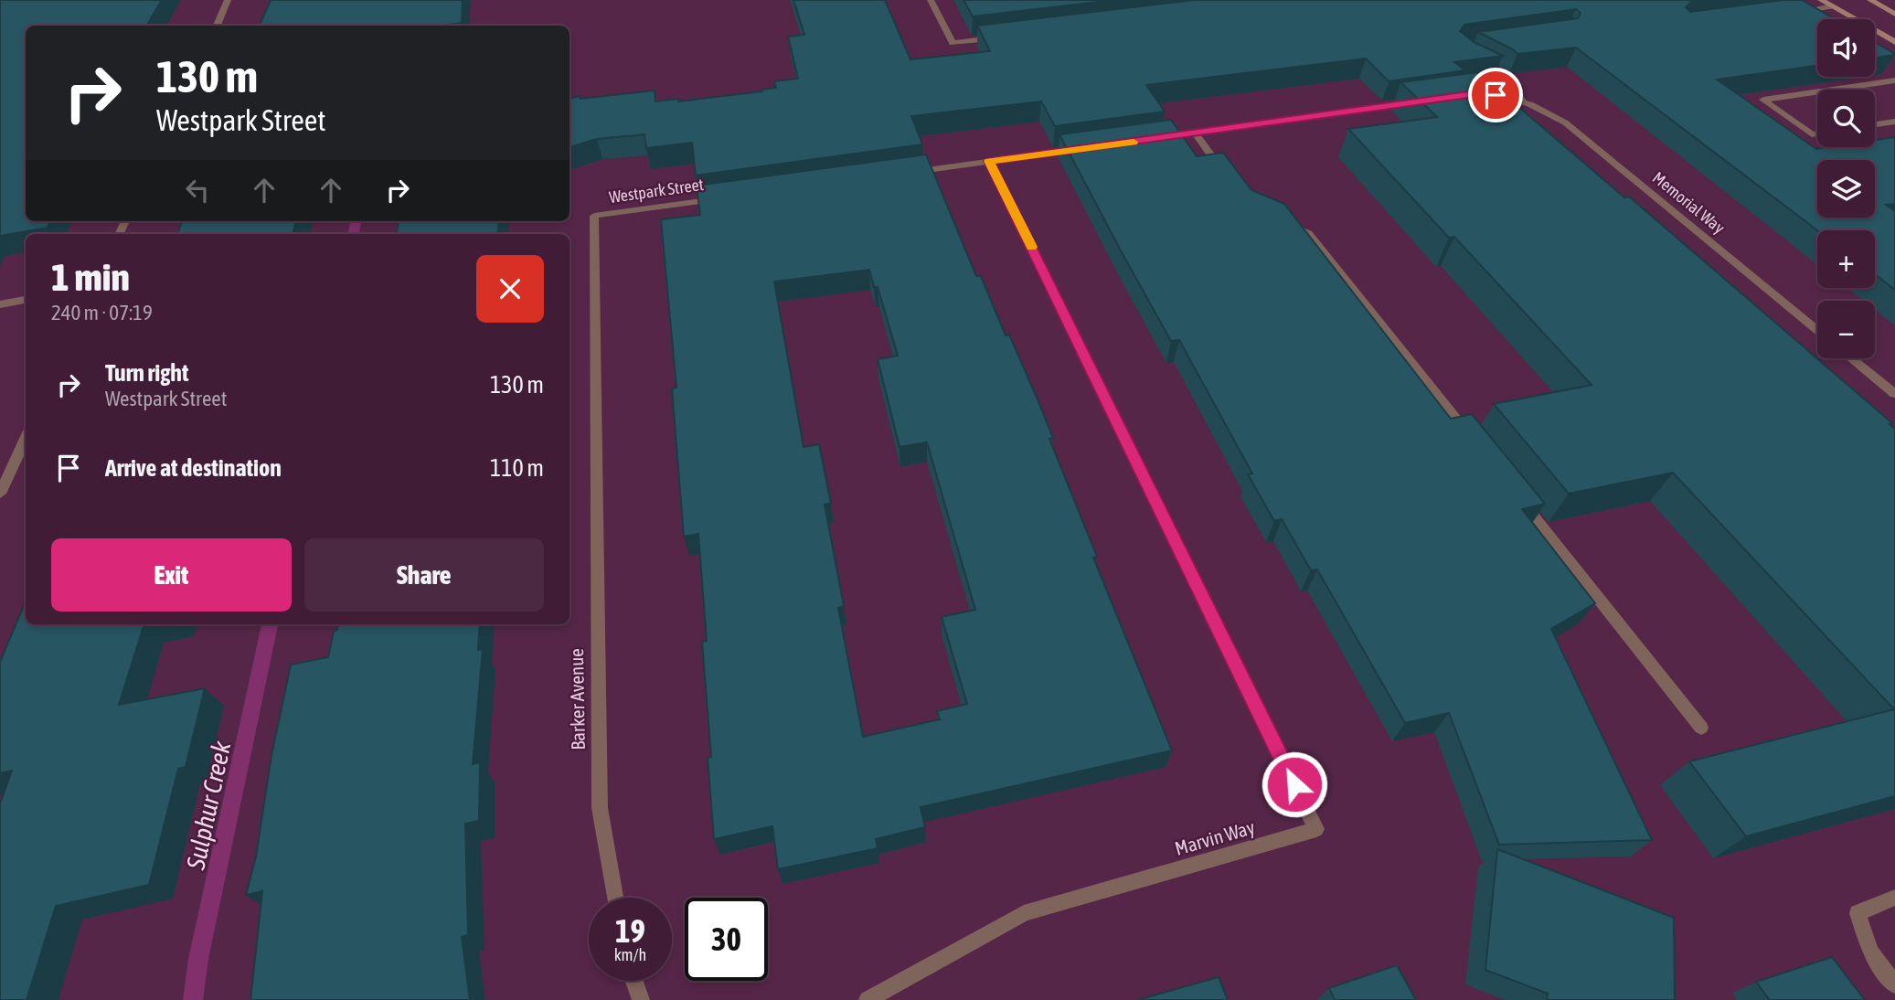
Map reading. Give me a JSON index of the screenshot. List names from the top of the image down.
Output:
{
  "streets": {
    "street": [
      "Westpark Street",
      "Memorial Way",
      "Barker Avenue",
      "Marvin Way"
    ]
  },
  "crossings": [
    ["Westpark Street", "Barker Avenue"]
  ],
  "water": ["Sulphur Creek"],
  "page": {
    "map_buttons": ["+", "−"],
    "turn": ["130 m", "Westpark Street"],
    "heading": ["1 min", "240 m · 07:19"],
    "list": [
      {
        "name": "Turn right",
        "note": "Westpark Street",
        "value": "130 m"
      },
      {
        "name": "Arrive at destination",
        "value": "110 m"
      }
    ],
    "buttons": ["Exit", "Share"],
    "speed": "19 km/h",
    "limit": "30"
  }
}
